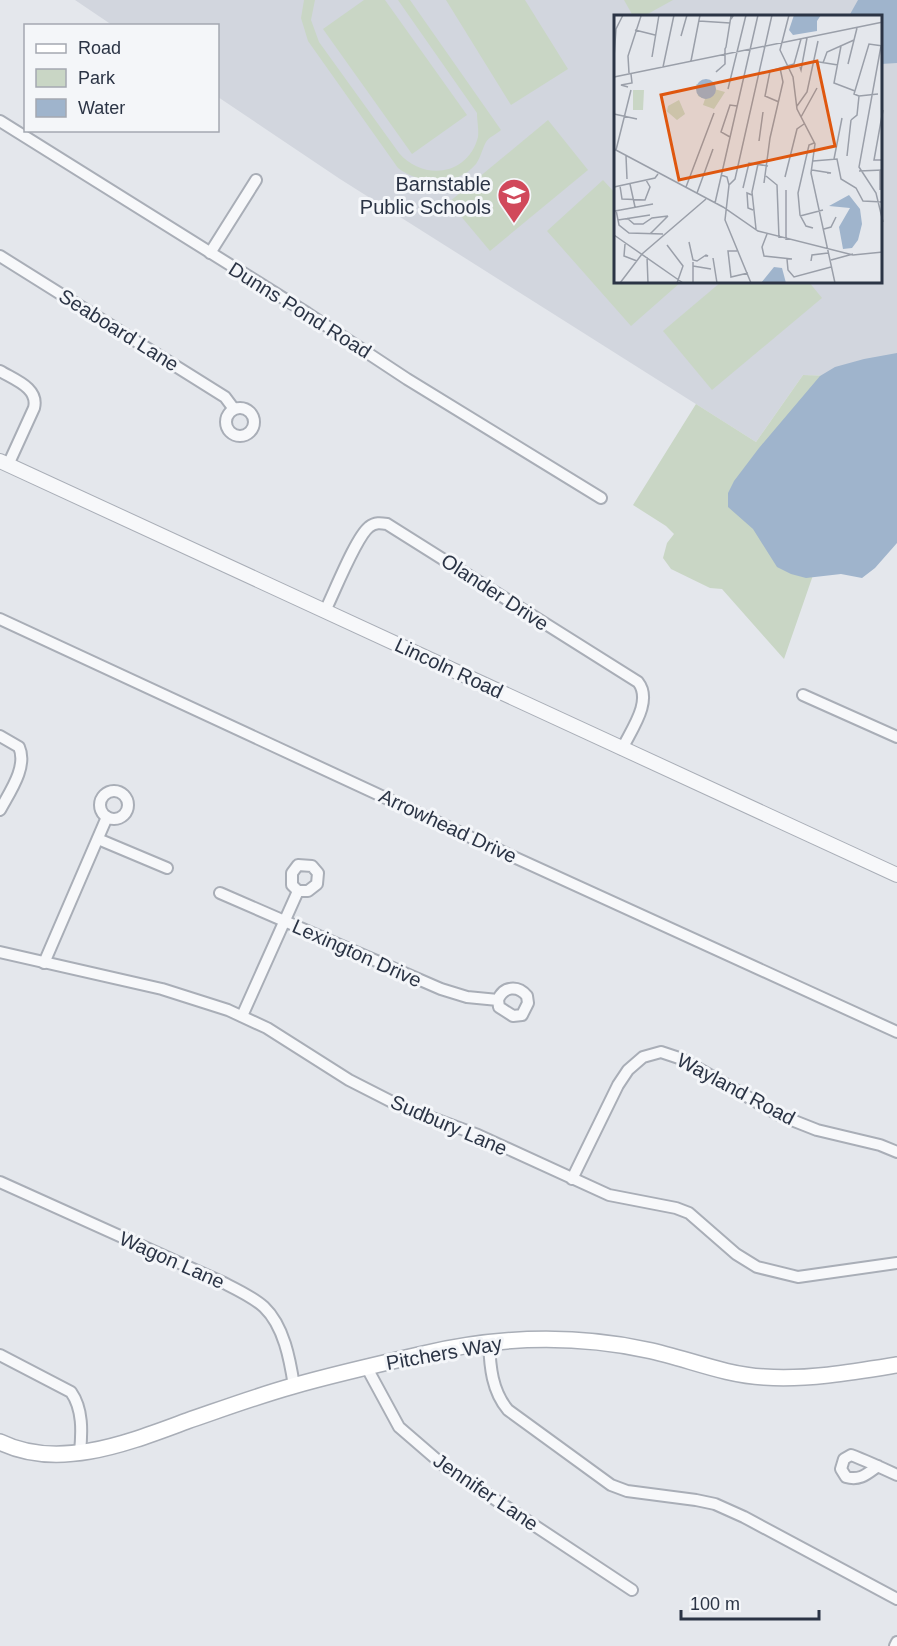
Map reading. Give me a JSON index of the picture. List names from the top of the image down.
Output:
{
  "streets": {
    "main road": ["Pitchers Way"],
    "street": [
      "Dunns Pond Road",
      "Seaboard Lane",
      "Olander Drive",
      "Lincoln Road",
      "Arrowhead Drive",
      "Lexington Drive",
      "Wayland Road",
      "Sudbury Lane",
      "Wagon Lane",
      "Jennifer Lane"
    ]
  },
  "crossings": [
    ["Olander Drive", "Lincoln Road"],
    ["Wayland Road", "Sudbury Lane"],
    ["Wagon Lane", "Pitchers Way"],
    ["Pitchers Way", "Jennifer Lane"]
  ],
  "places": {
    "school or university": ["Barnstable Public Schools"]
  },
  "legend": ["Road", "Park", "Water"],
  "scale_bar": "100 m"
}
